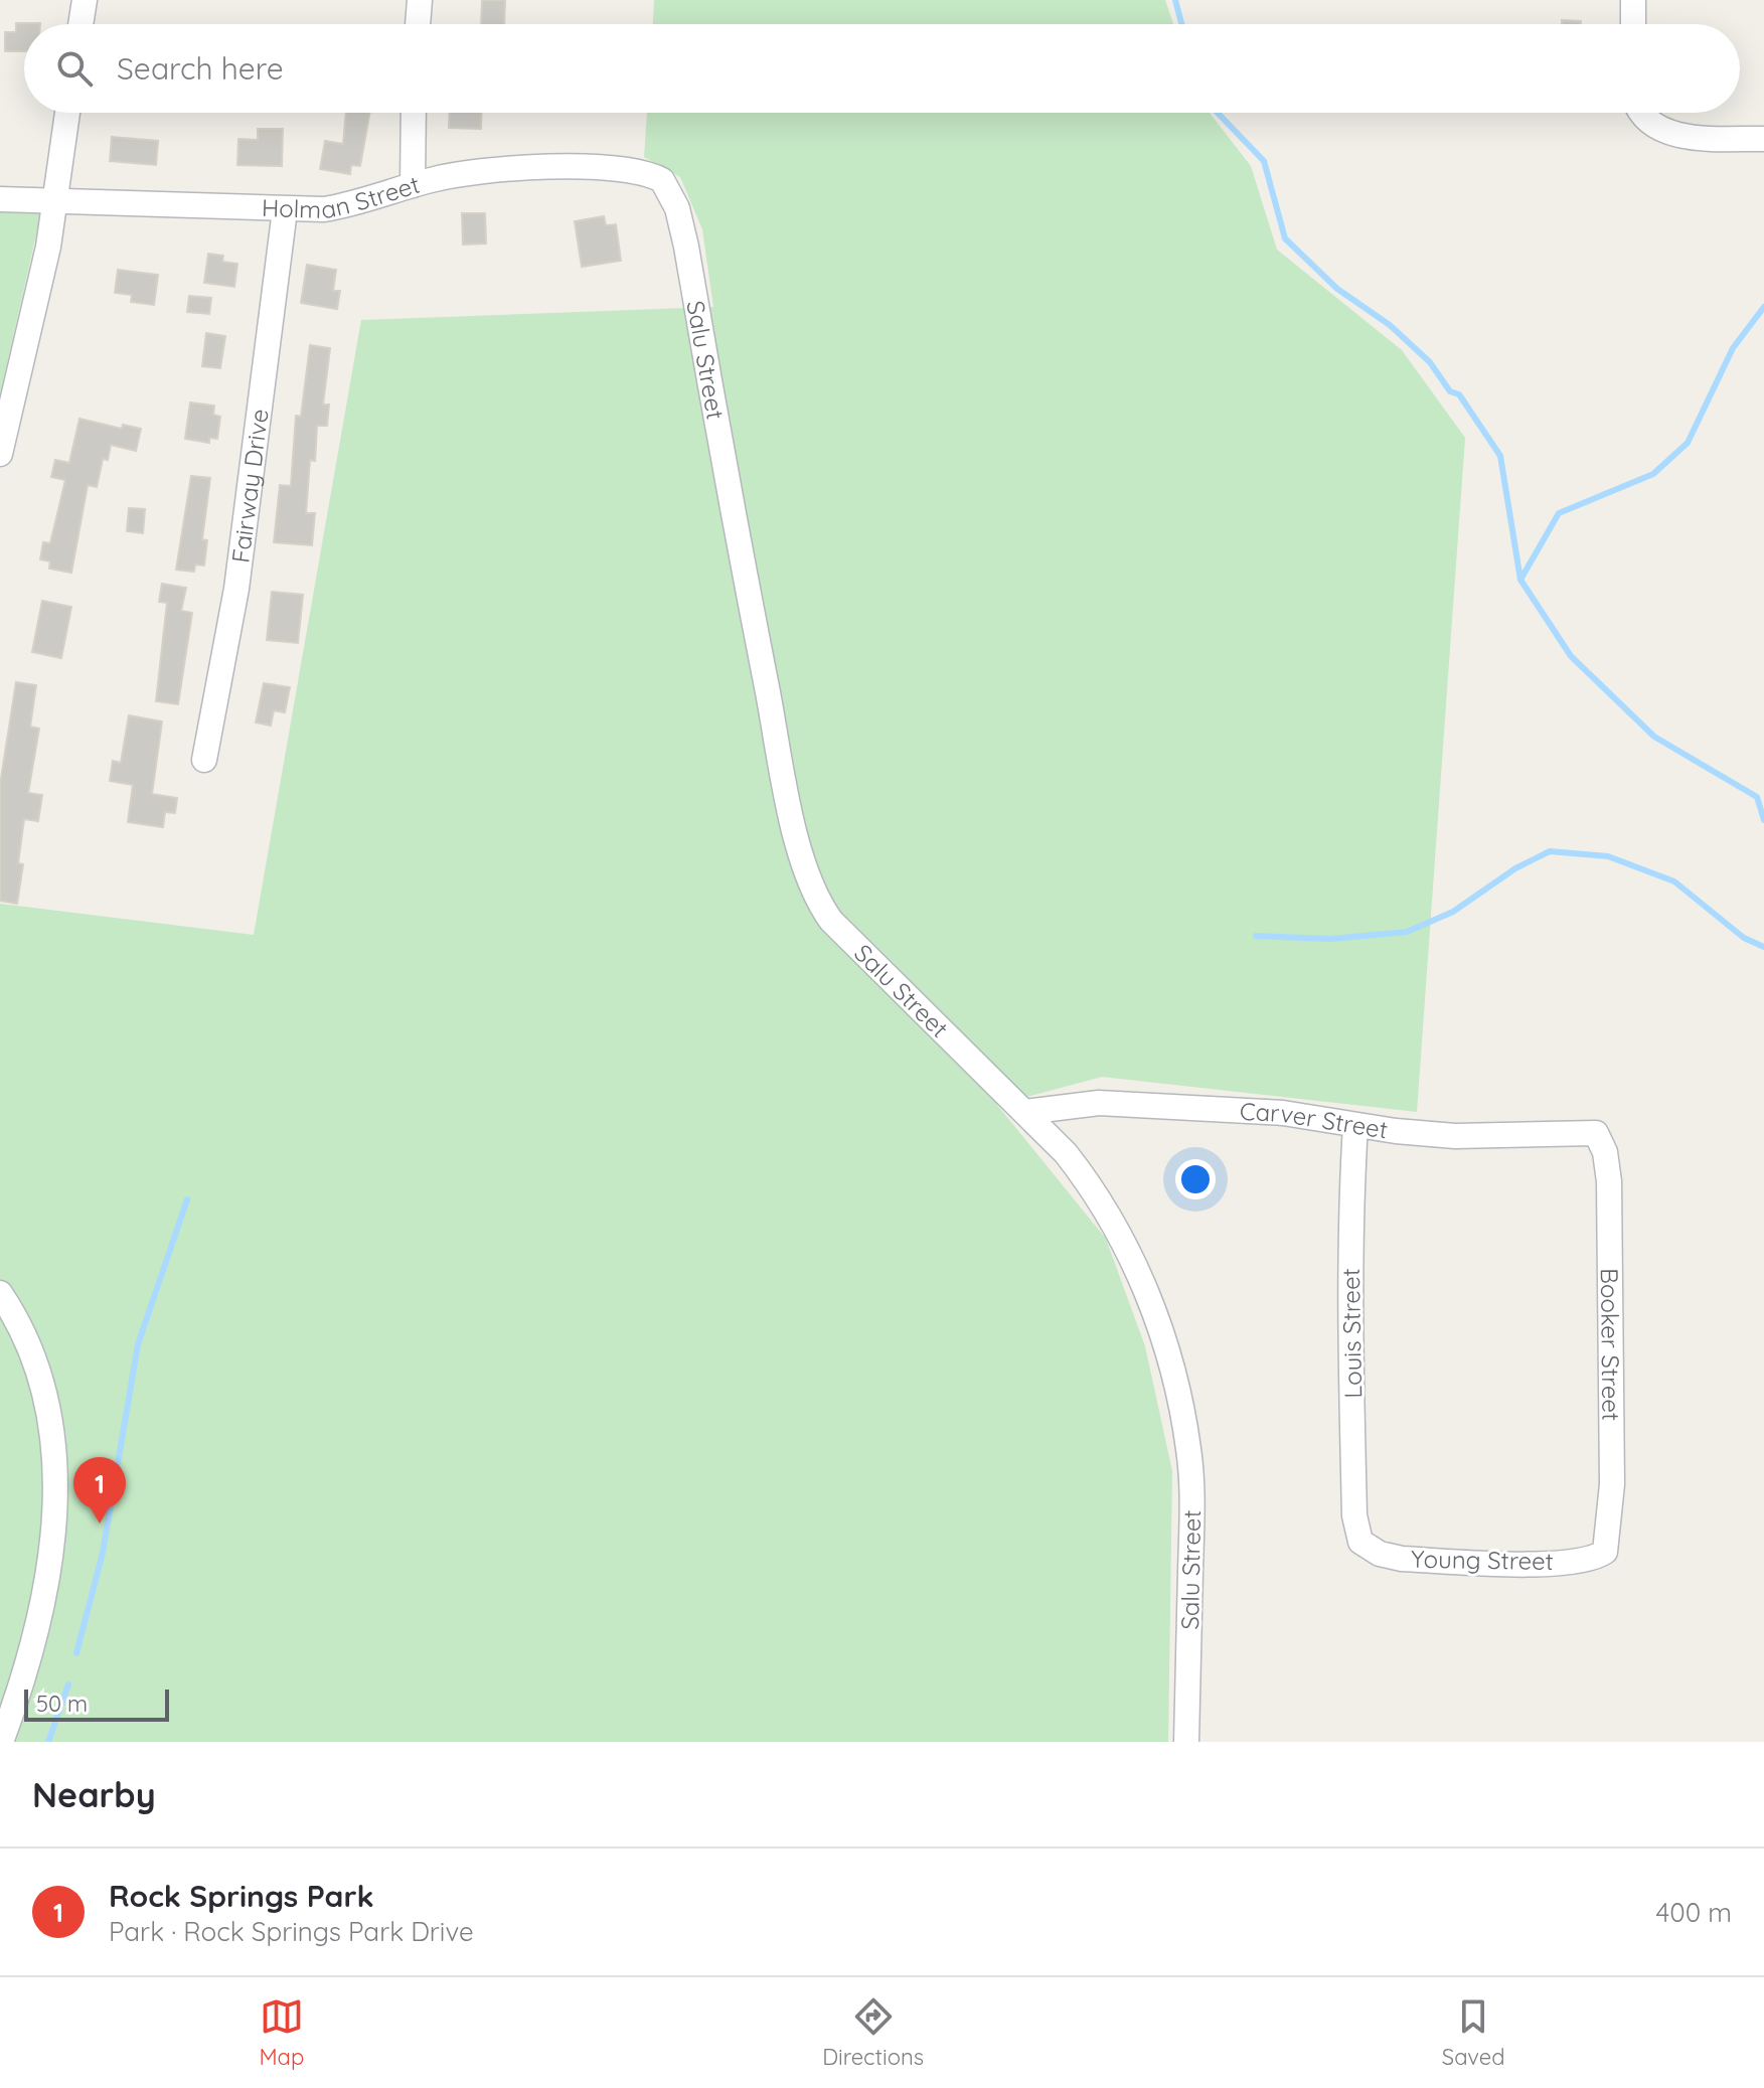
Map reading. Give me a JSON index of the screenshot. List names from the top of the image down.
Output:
{
  "streets": {
    "street": [
      "Holman Street",
      "Salu Street",
      "Fairway Drive",
      "Carver Street",
      "Louis Street",
      "Booker Street",
      "Young Street"
    ]
  },
  "crossings": [
    ["Holman Street", "Salu Street"],
    ["Holman Street", "Fairway Drive"],
    ["Salu Street", "Carver Street"],
    ["Carver Street", "Louis Street"],
    ["Carver Street", "Booker Street"],
    ["Louis Street", "Young Street"],
    ["Booker Street", "Young Street"]
  ],
  "scale_bar": "50 m",
  "page": {
    "search": "Search here",
    "pins": "1",
    "scale": "50 m",
    "heading": "Nearby",
    "list": [
      {
        "mark": "1",
        "name": "Rock Springs Park",
        "note": "Park · Rock Springs Park Drive",
        "value": "400 m"
      }
    ],
    "nav": ["Map", "Directions", "Saved"]
  }
}
